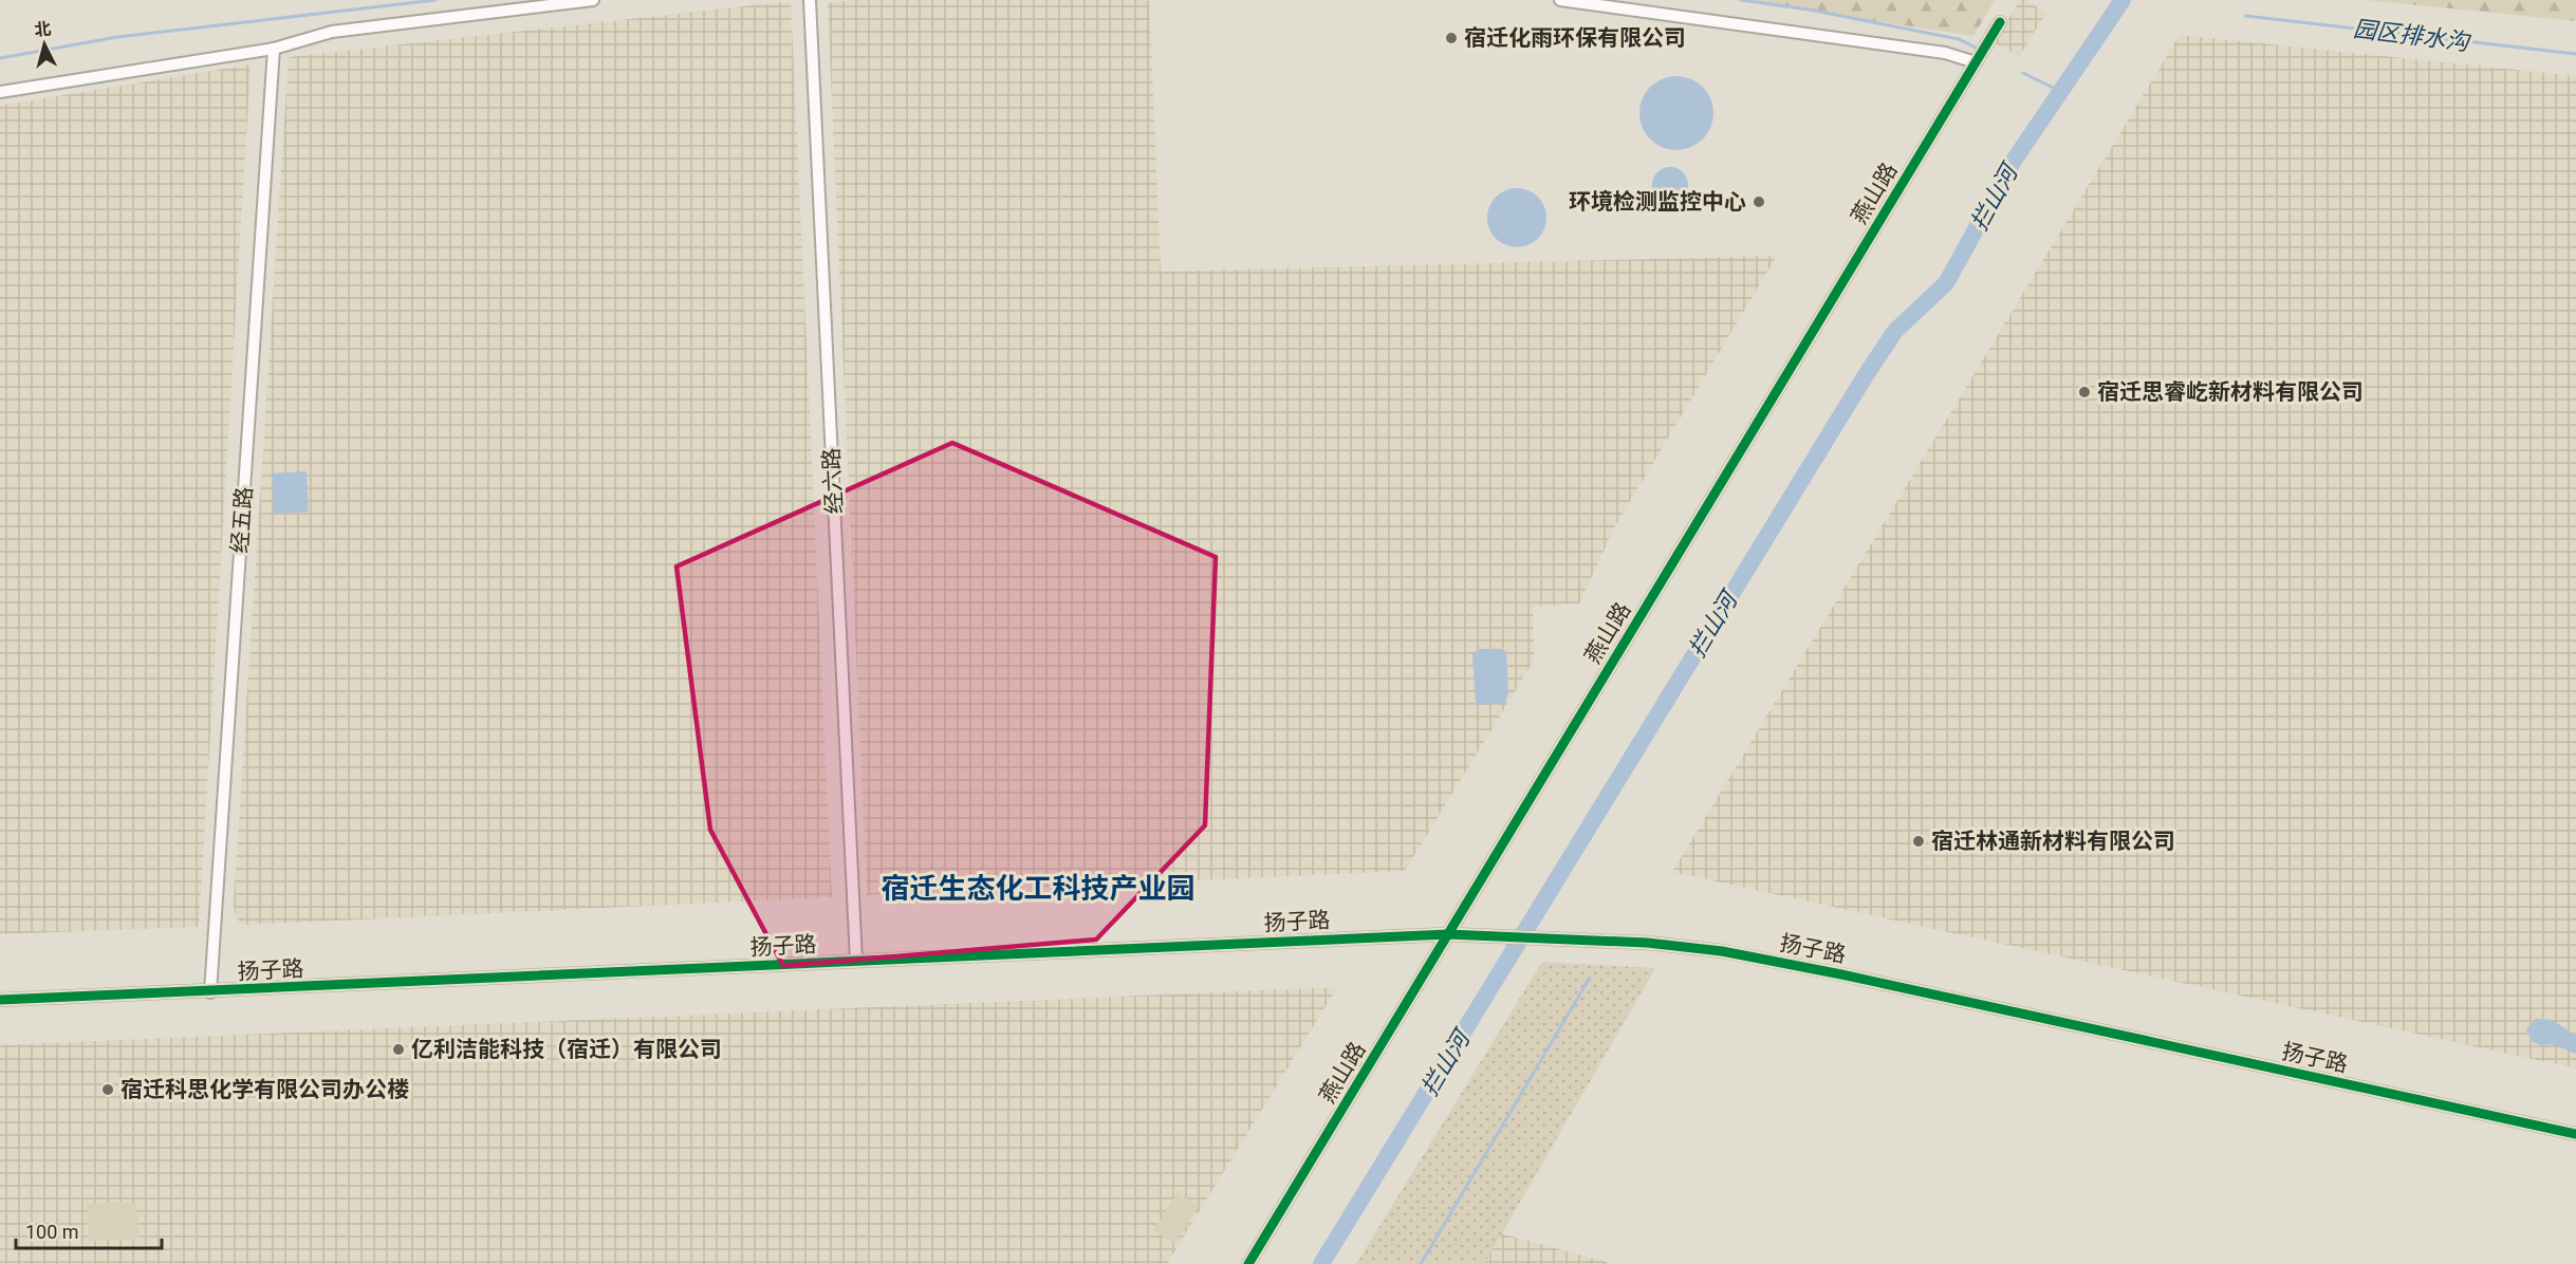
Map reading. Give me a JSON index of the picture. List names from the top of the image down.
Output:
{
  "streets": {
    "street": [
      "燕山路",
      "经六路",
      "经五路",
      "扬子路"
    ]
  },
  "crossings": [
    ["燕山路", "扬子路"],
    ["经六路", "扬子路"],
    ["经五路", "扬子路"]
  ],
  "districts": ["宿迁生态化工科技产业园"],
  "water": ["园区排水沟", "拦山河"],
  "places": [
    "宿迁化雨环保有限公司",
    "环境检测监控中心",
    "宿迁思睿屹新材料有限公司",
    "宿迁林通新材料有限公司",
    "亿利洁能科技（宿迁）有限公司",
    "宿迁科思化学有限公司办公楼"
  ],
  "scale_bar": "100 m",
  "north": "top"
}
